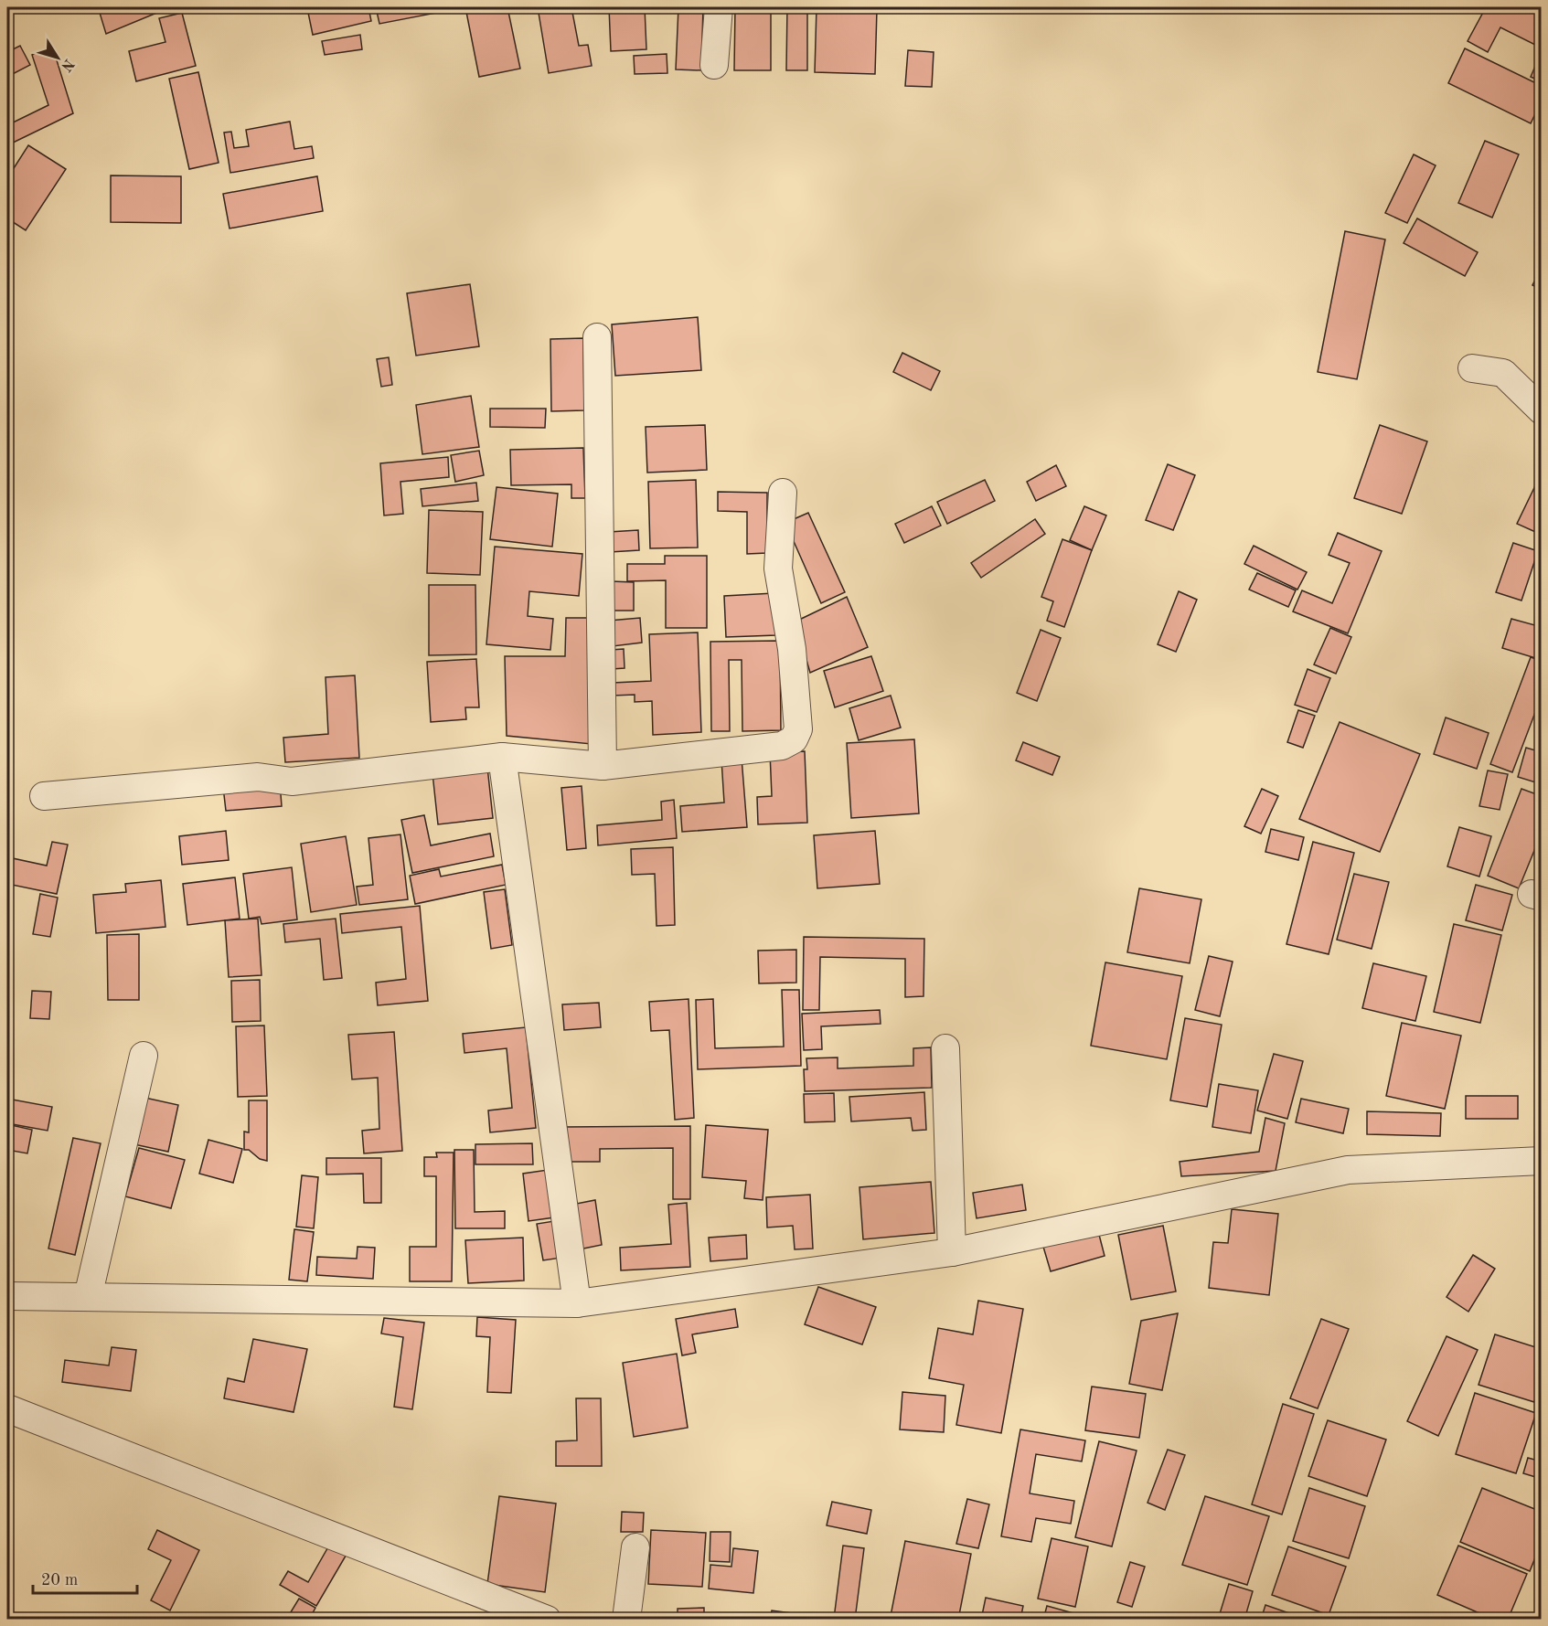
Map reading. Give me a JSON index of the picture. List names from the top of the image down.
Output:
{
  "scale_bar": "20 m",
  "north": "bottom right"
}
